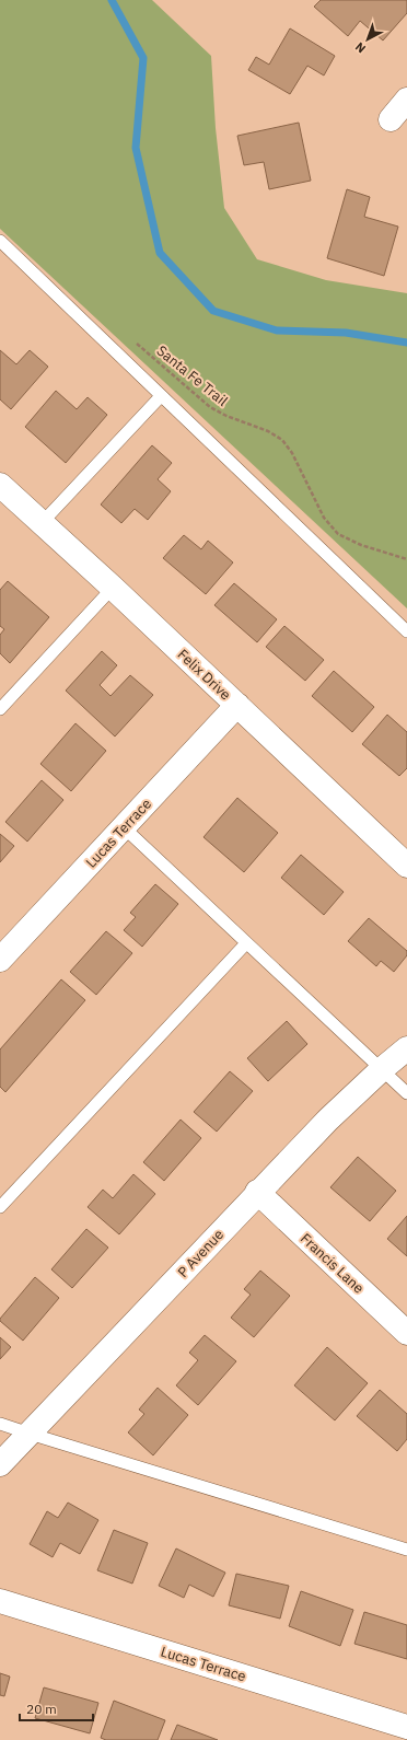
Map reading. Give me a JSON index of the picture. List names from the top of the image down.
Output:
{
  "streets": {
    "street": [
      "Felix Drive",
      "Lucas Terrace",
      "P Avenue",
      "Francis Lane"
    ],
    "path": ["Santa Fe Trail"]
  },
  "crossings": [
    ["Felix Drive", "Lucas Terrace"],
    ["P Avenue", "Francis Lane"]
  ],
  "scale_bar": "20 m",
  "north": "bottom left"
}
